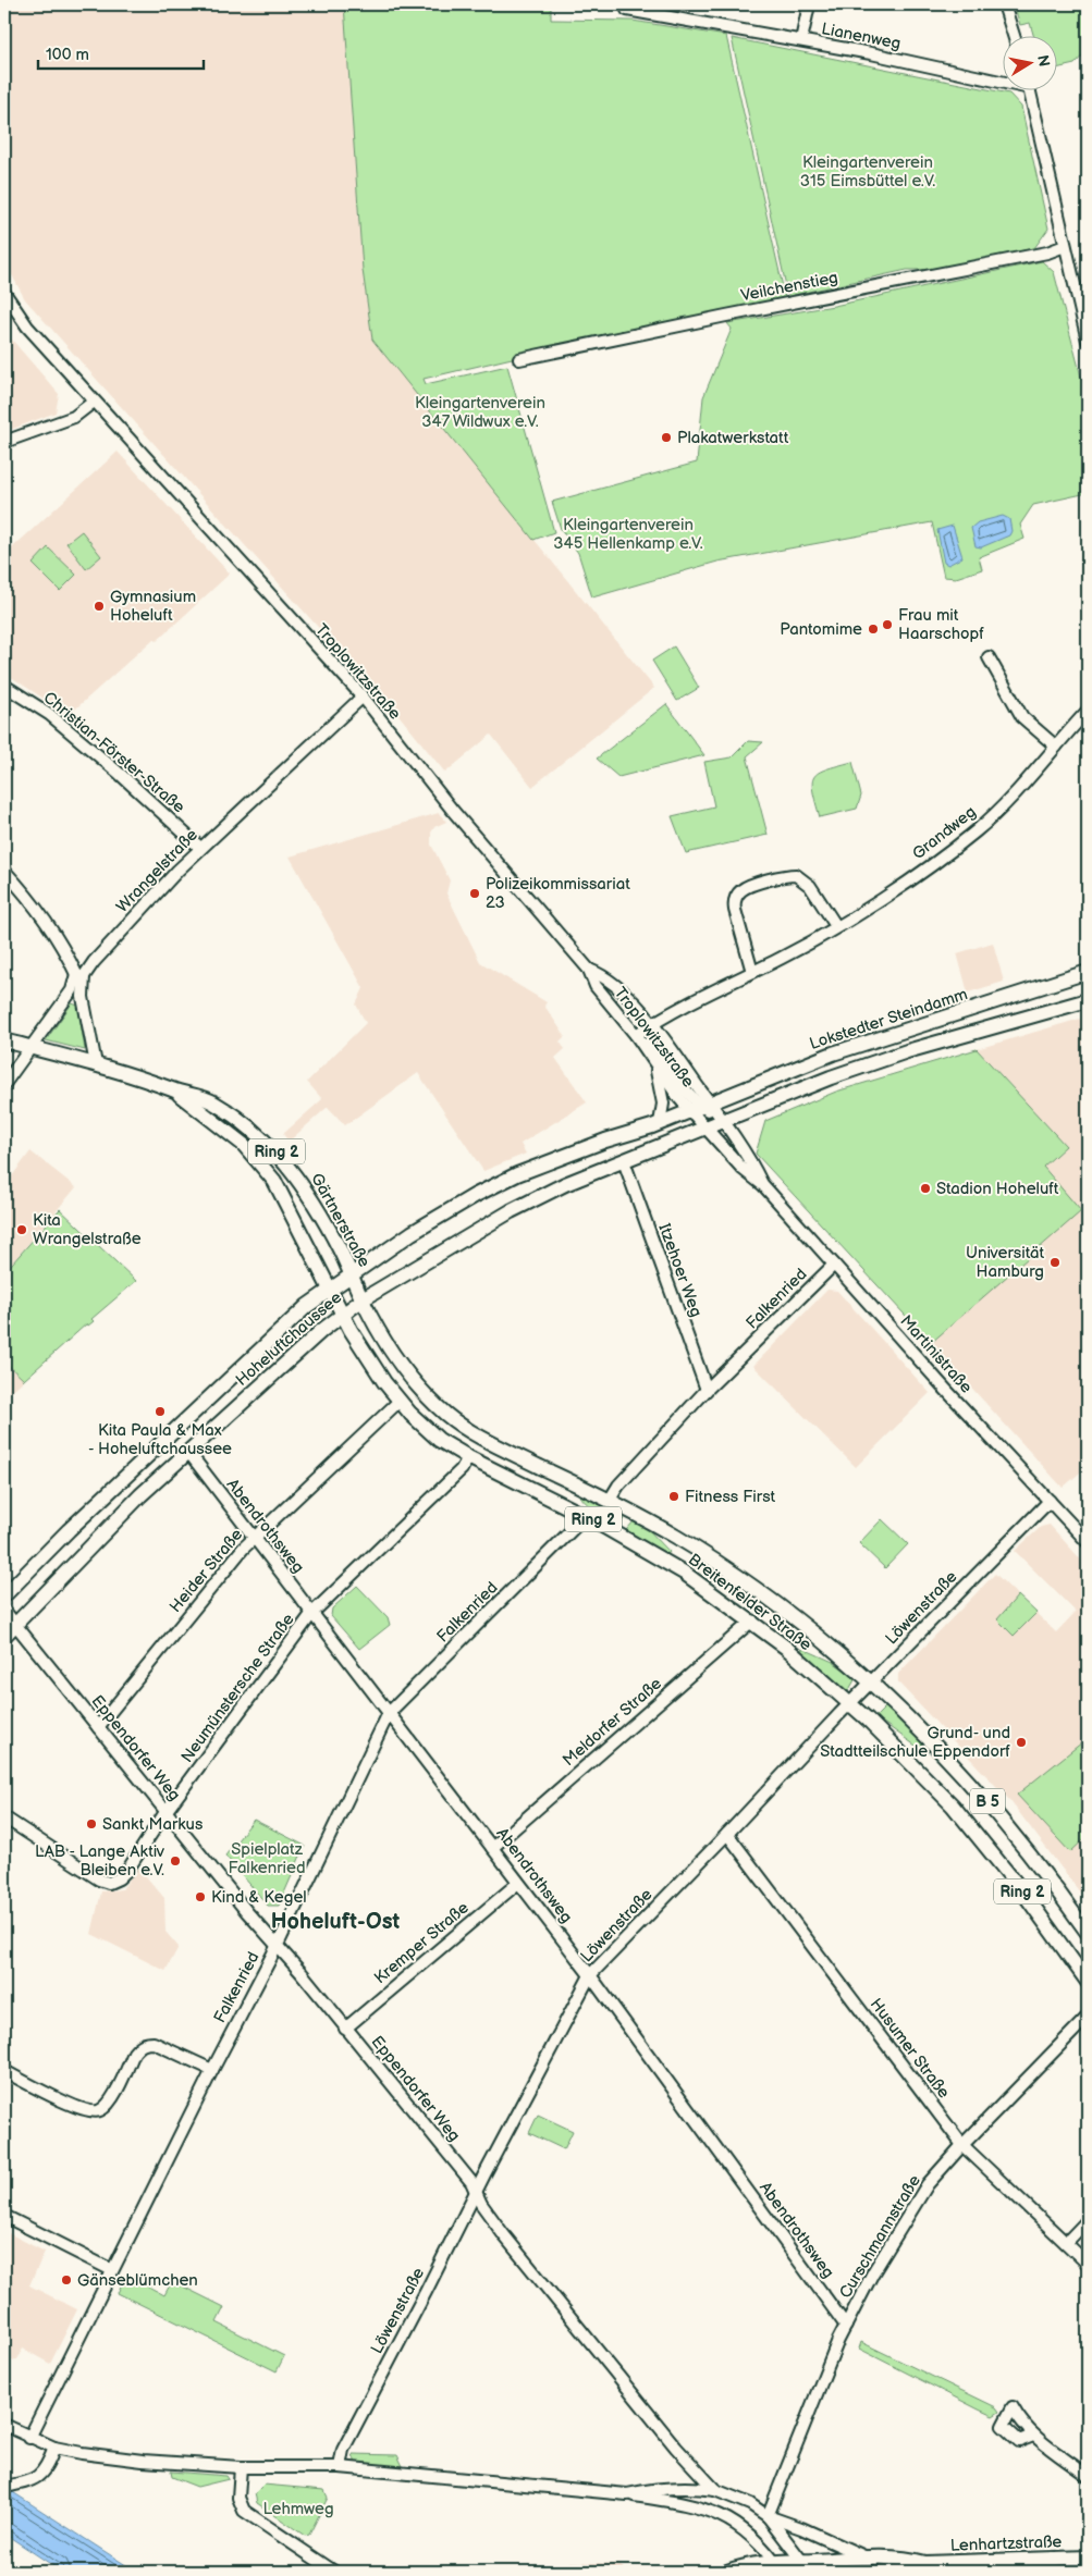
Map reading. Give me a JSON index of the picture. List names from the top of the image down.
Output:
{
  "streets": {
    "main road": [
      "Lokstedter Steindamm",
      "Ring 2",
      "Gärtnerstraße",
      "Hoheluftchaussee",
      "Breitenfelder Straße",
      "B 5",
      "Lenhartzstraße"
    ],
    "street": [
      "Lianenweg",
      "Veilchenstieg",
      "Troplowitzstraße",
      "Christian-Förster-Straße",
      "Grandweg",
      "Wrangelstraße",
      "Itzehoer Weg",
      "Falkenried",
      "Martinistraße",
      "Abendrothsweg",
      "Heider Straße",
      "Löwenstraße",
      "Neumünstersche Straße",
      "Meldorfer Straße",
      "Eppendorfer Weg",
      "Kremper Straße",
      "Husumer Straße",
      "Curschmannstraße"
    ]
  },
  "crossings": [
    ["Troplowitzstraße", "Grandweg"],
    ["Troplowitzstraße", "Wrangelstraße"],
    ["Troplowitzstraße", "Lokstedter Steindamm"],
    ["Troplowitzstraße", "Hoheluftchaussee"],
    ["Troplowitzstraße", "Martinistraße"],
    ["Christian-Förster-Straße", "Wrangelstraße"],
    ["Wrangelstraße", "Gärtnerstraße"],
    ["Lokstedter Steindamm", "Hoheluftchaussee"],
    ["Lokstedter Steindamm", "Martinistraße"],
    ["Gärtnerstraße", "Hoheluftchaussee"],
    ["Gärtnerstraße", "Breitenfelder Straße"],
    ["Itzehoer Weg", "Falkenried"],
    ["Itzehoer Weg", "Hoheluftchaussee"],
    ["Falkenried", "Martinistraße"],
    ["Falkenried", "Abendrothsweg"],
    ["Falkenried", "Breitenfelder Straße"],
    ["Falkenried", "Eppendorfer Weg"],
    ["Hoheluftchaussee", "Martinistraße"],
    ["Hoheluftchaussee", "Abendrothsweg"],
    ["Hoheluftchaussee", "Breitenfelder Straße"],
    ["Hoheluftchaussee", "Eppendorfer Weg"],
    ["Martinistraße", "Löwenstraße"],
    ["Abendrothsweg", "Heider Straße"],
    ["Abendrothsweg", "Löwenstraße"],
    ["Abendrothsweg", "Neumünstersche Straße"],
    ["Abendrothsweg", "Meldorfer Straße"],
    ["Abendrothsweg", "Kremper Straße"],
    ["Abendrothsweg", "Curschmannstraße"],
    ["Heider Straße", "Breitenfelder Straße"],
    ["Heider Straße", "Eppendorfer Weg"],
    ["Breitenfelder Straße", "Löwenstraße"],
    ["Breitenfelder Straße", "Neumünstersche Straße"],
    ["Breitenfelder Straße", "Meldorfer Straße"],
    ["Löwenstraße", "Eppendorfer Weg"],
    ["Löwenstraße", "Husumer Straße"],
    ["Neumünstersche Straße", "Eppendorfer Weg"],
    ["Eppendorfer Weg", "Kremper Straße"],
    ["Eppendorfer Weg", "Curschmannstraße"],
    ["Eppendorfer Weg", "Lenhartzstraße"],
    ["Husumer Straße", "Curschmannstraße"]
  ],
  "districts": ["Hoheluft-Ost"],
  "parks": [
    "Kleingartenverein 315 Eimsbüttel e.V.",
    "Kleingartenverein 347 Wildwux e.V.",
    "Kleingartenverein 345 Hellenkamp e.V.",
    "Spielplatz Falkenried",
    "Lehmweg"
  ],
  "places": [
    "Plakatwerkstatt",
    "Gymnasium Hoheluft",
    "Frau mit Haarschopf",
    "Pantomime",
    "Polizeikommissariat 23",
    "Stadion Hoheluft",
    "Kita Wrangelstraße",
    "Universität Hamburg",
    "Kita Paula & Max - Hoheluftchaussee",
    "Fitness First",
    "Grund- und Stadtteilschule Eppendorf",
    "Sankt Markus",
    "LAB - Lange Aktiv Bleiben e.V.",
    "Kind & Kegel",
    "Gänseblümchen"
  ],
  "scale_bar": "100 m",
  "north": "right"
}
